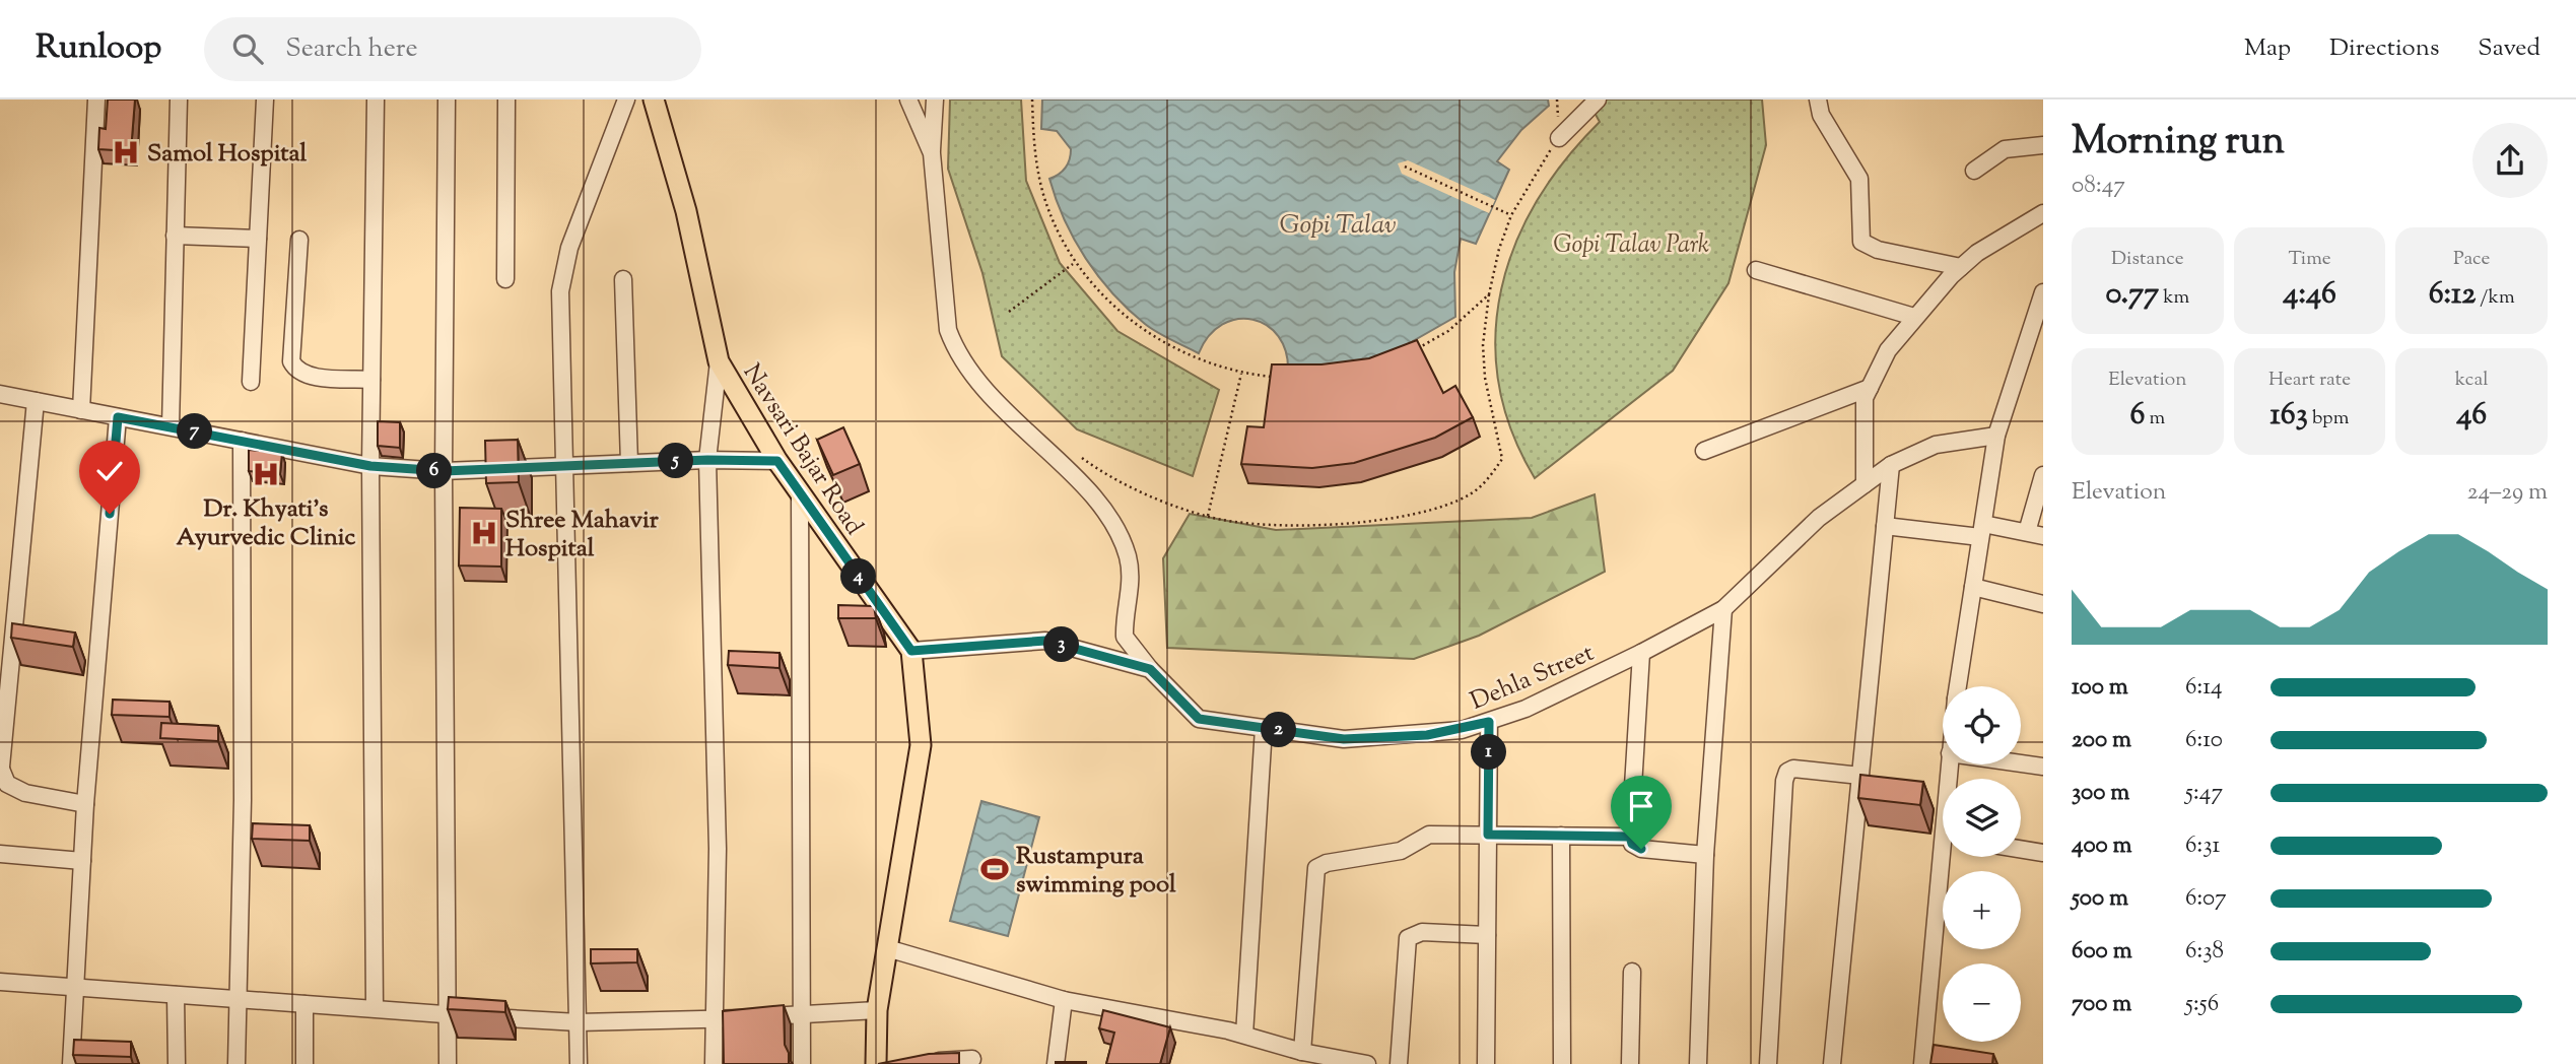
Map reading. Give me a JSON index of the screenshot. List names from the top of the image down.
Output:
{
  "streets": {
    "main road": ["Navsari Bajar Road"],
    "street": ["Dehla Street"]
  },
  "water": ["Gopi Talav"],
  "parks": ["Gopi Talav Park"],
  "places": {
    "hospital": ["Samol Hospital", "Dr. Khyati's Ayurvedic Clinic", "Shree Mahavir Hospital"],
    "sports": ["Rustampura swimming pool"]
  },
  "page": {
    "header": "Runloop",
    "search": "Search here",
    "nav": ["Map", "Directions", "Saved"],
    "heading": ["Morning run", "08:47"],
    "stats": [
      ["Distance", "0.77 km"],
      ["Time", "4:46"],
      ["Pace", "6:12 /km"],
      ["Elevation", "6 m"],
      ["Heart rate", "163 bpm"],
      ["kcal", "46"]
    ],
    "pins": [
      "7",
      "5",
      "6",
      "4",
      "3",
      "2",
      "1"
    ],
    "chart": ["Elevation", "24–29 m"],
    "list": [
      {
        "name": "100 m",
        "note": "6:14"
      },
      {
        "name": "200 m",
        "note": "6:10"
      },
      {
        "name": "300 m",
        "note": "5:47"
      },
      {
        "name": "400 m",
        "note": "6:31"
      },
      {
        "name": "500 m",
        "note": "6:07"
      },
      {
        "name": "600 m",
        "note": "6:38"
      },
      {
        "name": "700 m",
        "note": "5:56"
      }
    ],
    "map_buttons": ["+", "−"]
  }
}
